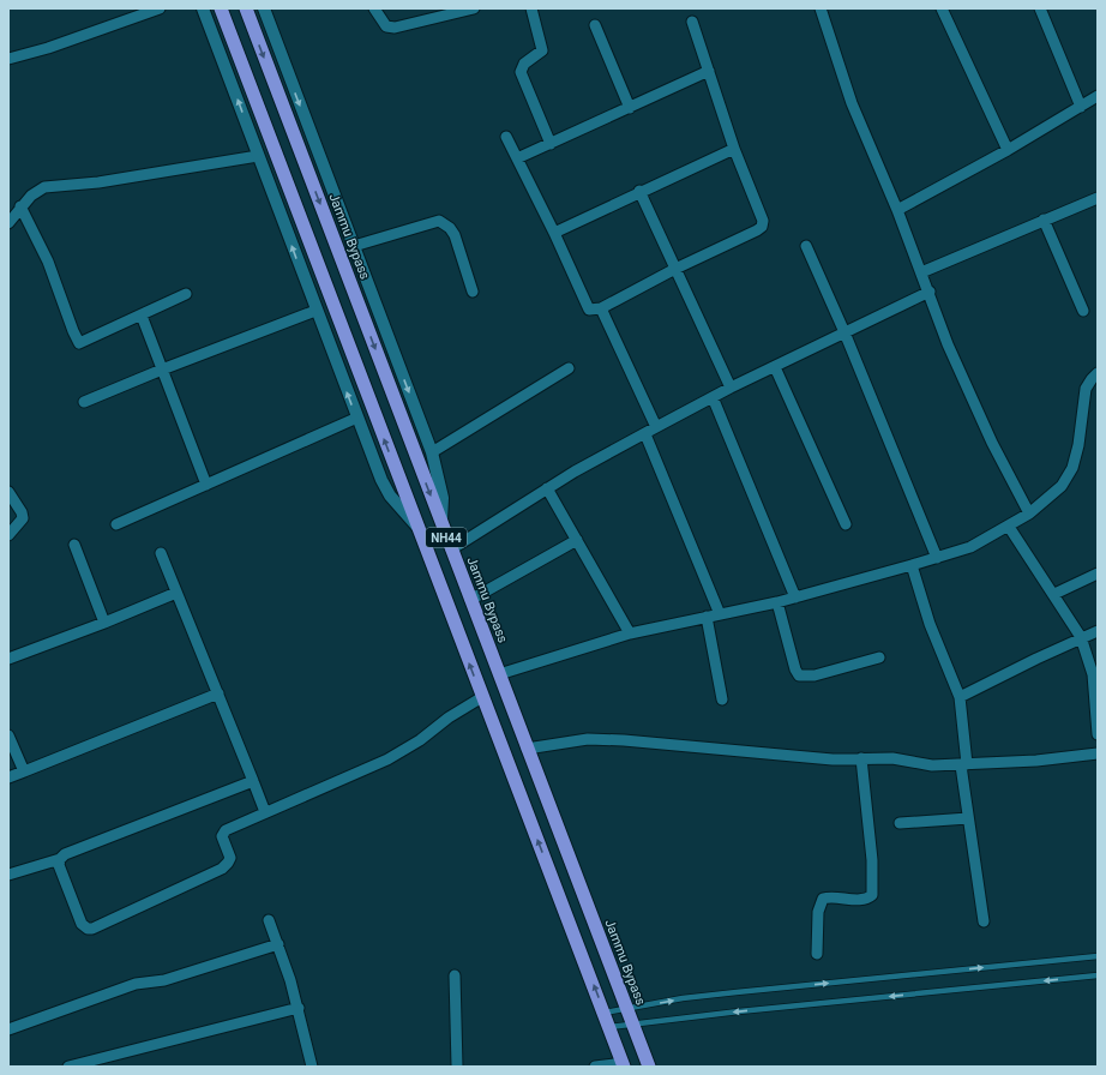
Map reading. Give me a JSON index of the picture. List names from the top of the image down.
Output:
{
  "streets": {
    "highway": ["Jammu Bypass", "NH44"]
  }
}
